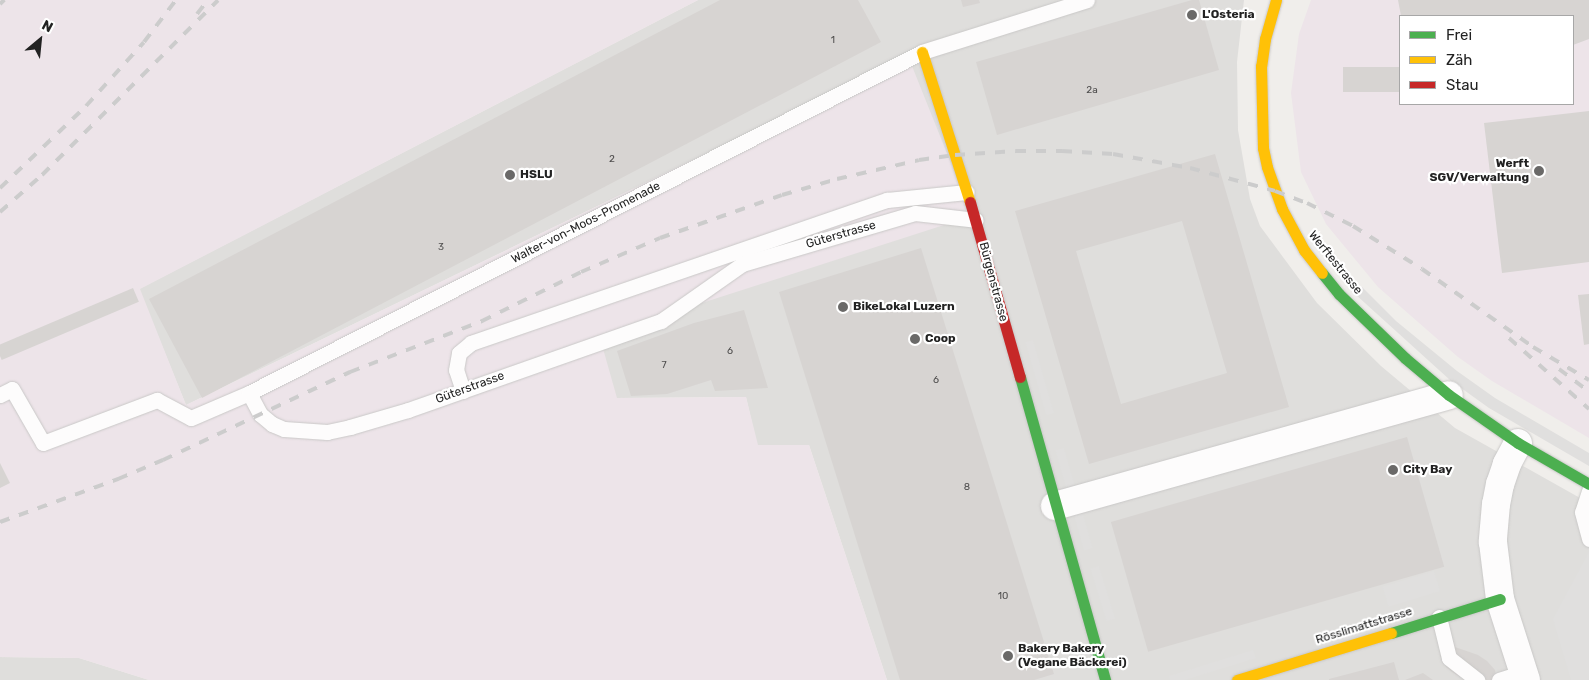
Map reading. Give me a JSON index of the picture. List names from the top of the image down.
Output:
{
  "streets": {
    "street": ["Werftestrasse", "Bürgenstrasse", "Rösslimattstrasse"],
    "lane": ["Walter-von-Moos-Promenade", "Güterstrasse"]
  },
  "crossings": [
    ["Walter-von-Moos-Promenade", "Güterstrasse"],
    ["Walter-von-Moos-Promenade", "Bürgenstrasse"],
    ["Güterstrasse", "Bürgenstrasse"]
  ],
  "places": [
    "L'Osteria",
    "Werft SGV/Verwaltung",
    "HSLU",
    "BikeLokal Luzern",
    "Coop",
    "City Bay",
    "Bakery Bakery (Vegane Bäckerei)"
  ],
  "house_numbers": [
    "1",
    "2a",
    "2",
    "3",
    "6",
    "7",
    "6",
    "8",
    "10"
  ],
  "legend": ["Frei", "Zäh", "Stau"],
  "north": "top right"
}
